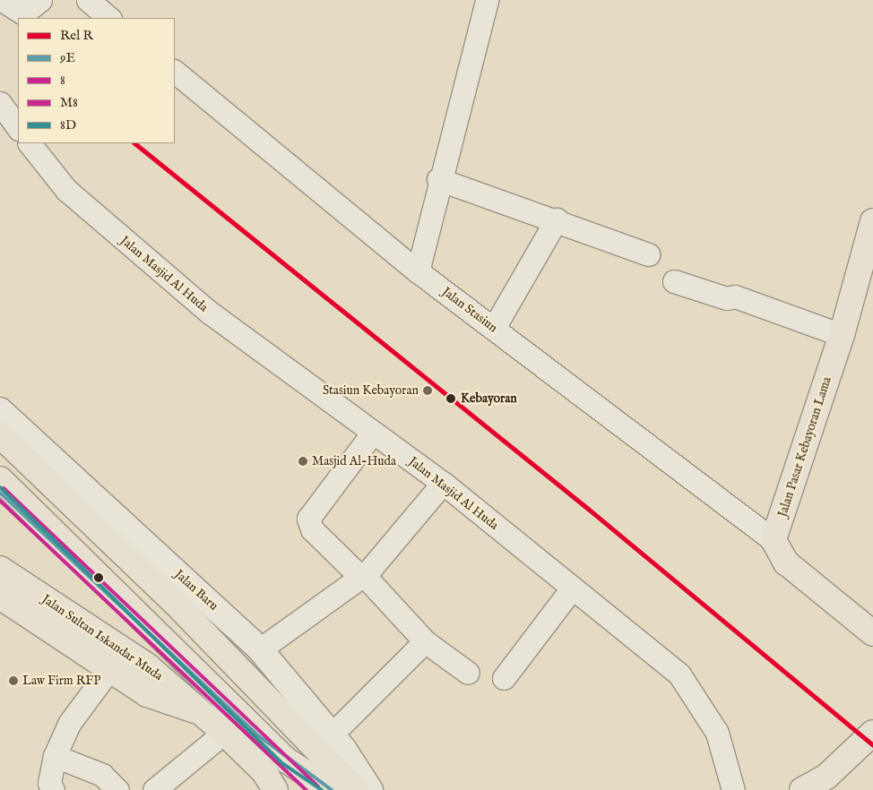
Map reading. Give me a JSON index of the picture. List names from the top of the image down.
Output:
{
  "streets": {
    "main road": ["Jalan Pasar Kebayoran Lama", "Jalan Baru", "Jalan Sultan Iskandar Muda"],
    "street": ["Jalan Masjid Al Huda", "Jalan Stasiun"]
  },
  "crossings": [
    ["Jalan Stasiun", "Jalan Pasar Kebayoran Lama"]
  ],
  "places": [
    "Stasiun Kebayoran",
    "Kebayoran",
    "Masjid Al-Huda",
    "Law Firm RFP"
  ],
  "lines": [
    "rail line R",
    "transit line 8D",
    "transit line M8",
    "transit line 9E",
    "transit line 8"
  ],
  "legend": [
    "Rel R",
    "9E",
    "8",
    "M8",
    "8D"
  ]
}
